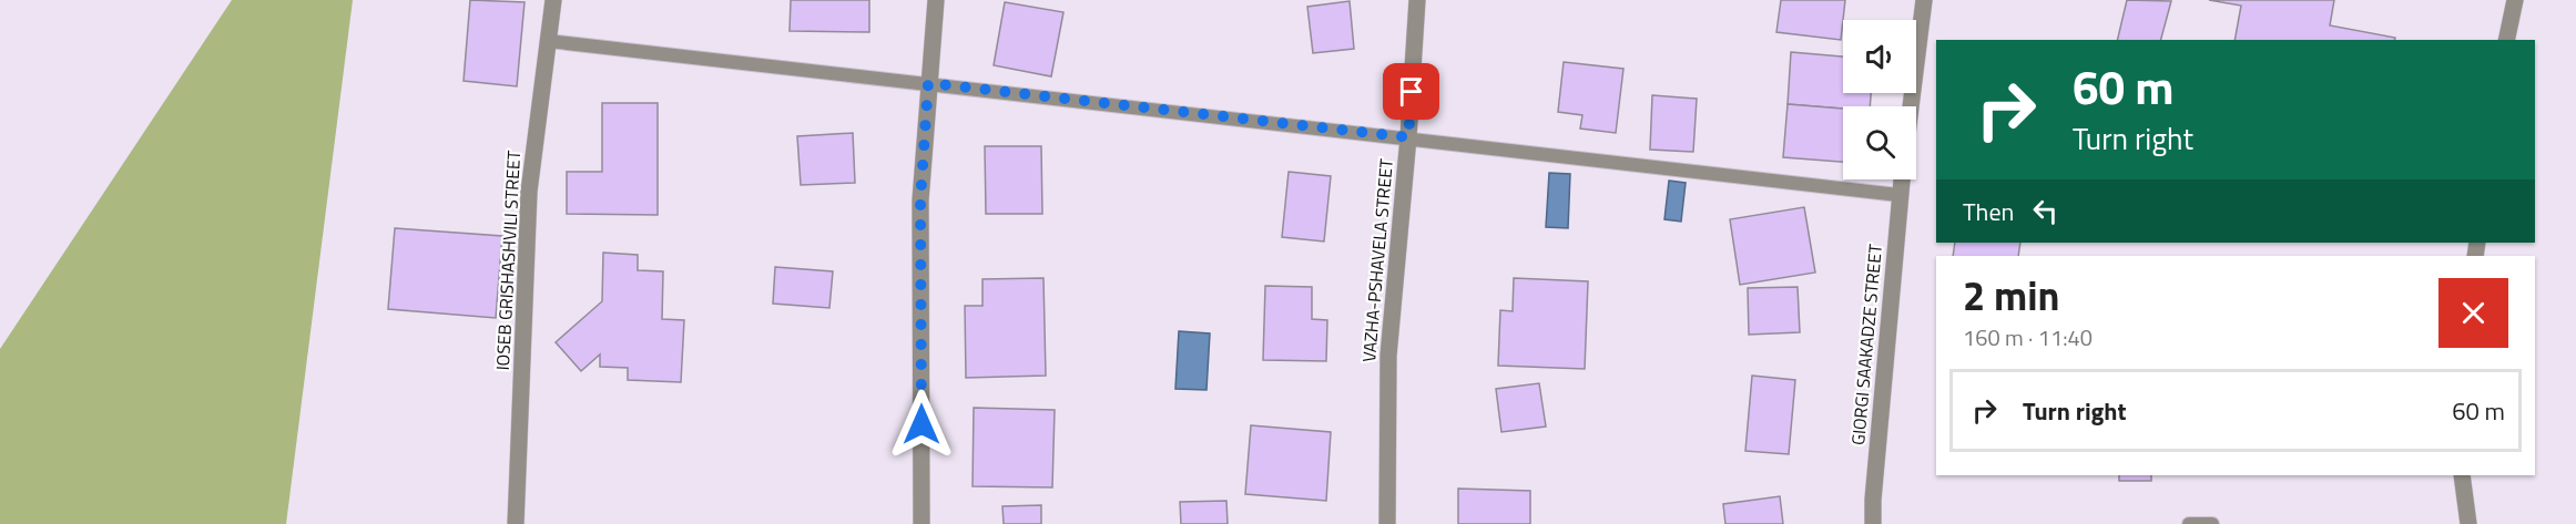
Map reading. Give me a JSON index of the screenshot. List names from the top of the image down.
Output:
{
  "streets": {
    "street": ["IOSEB GRISHASHVILI STREET", "VAZHA-PSHAVELA STREET", "GIORGI SAAKADZE STREET"]
  },
  "page": {
    "turn": ["60 m", "Turn right"],
    "then": "Then",
    "heading": ["2 min", "160 m · 11:40"],
    "list": [
      {
        "name": "Turn right",
        "value": "60 m"
      }
    ]
  }
}
